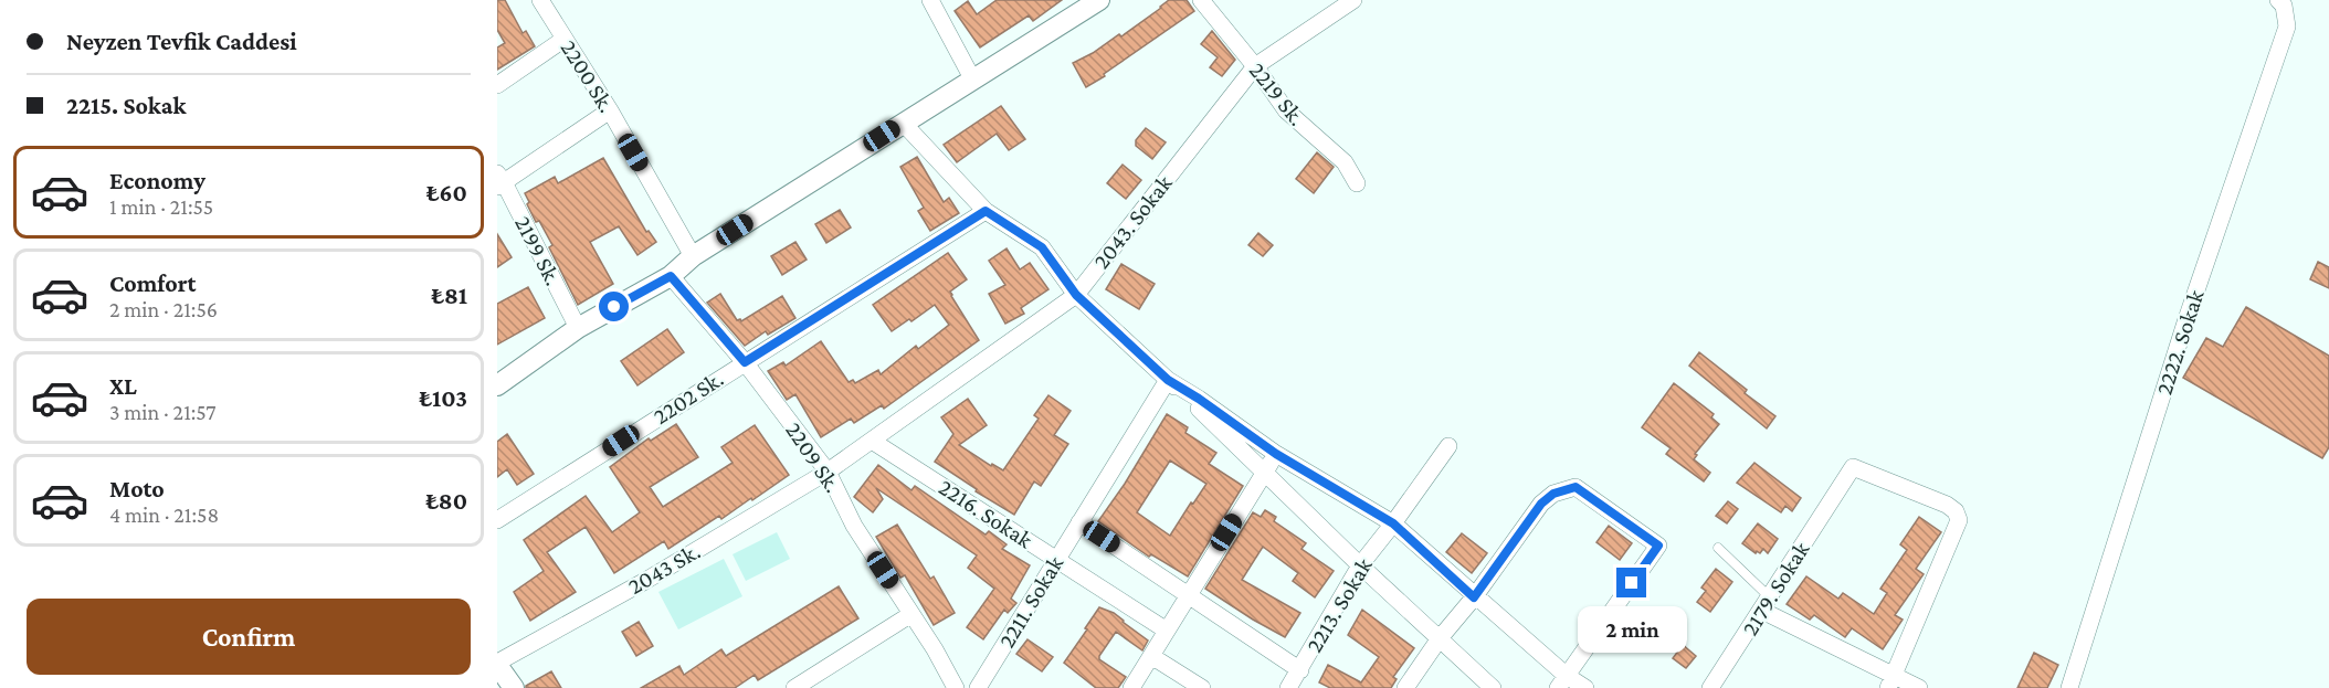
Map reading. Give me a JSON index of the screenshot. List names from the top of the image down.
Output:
{
  "streets": {
    "street": [
      "2200 Sk.",
      "2219 Sk.",
      "2043. Sokak",
      "2199 Sk.",
      "2222. Sokak",
      "2202 Sk.",
      "2209 Sk.",
      "2216. Sokak",
      "2043 Sk.",
      "2179. Sokak",
      "2211. Sokak",
      "2213. Sokak"
    ]
  },
  "crossings": [
    ["2219 Sk.", "2043. Sokak"],
    ["2043. Sokak", "2209 Sk."],
    ["2043. Sokak", "2216. Sokak"],
    ["2043. Sokak", "2043 Sk."],
    ["2202 Sk.", "2209 Sk."],
    ["2209 Sk.", "2043 Sk."],
    ["2216. Sokak", "2211. Sokak"]
  ],
  "page": {
    "banner": ["Neyzen Tevfik Caddesi", "2215. Sokak"],
    "list": [
      {
        "name": "Economy",
        "note": "1 min · 21:55",
        "value": "₺60"
      },
      {
        "name": "Comfort",
        "note": "2 min · 21:56",
        "value": "₺81"
      },
      {
        "name": "XL",
        "note": "3 min · 21:57",
        "value": "₺103"
      },
      {
        "name": "Moto",
        "note": "4 min · 21:58",
        "value": "₺80"
      }
    ],
    "buttons": "Confirm",
    "bubble": "2 min"
  }
}
